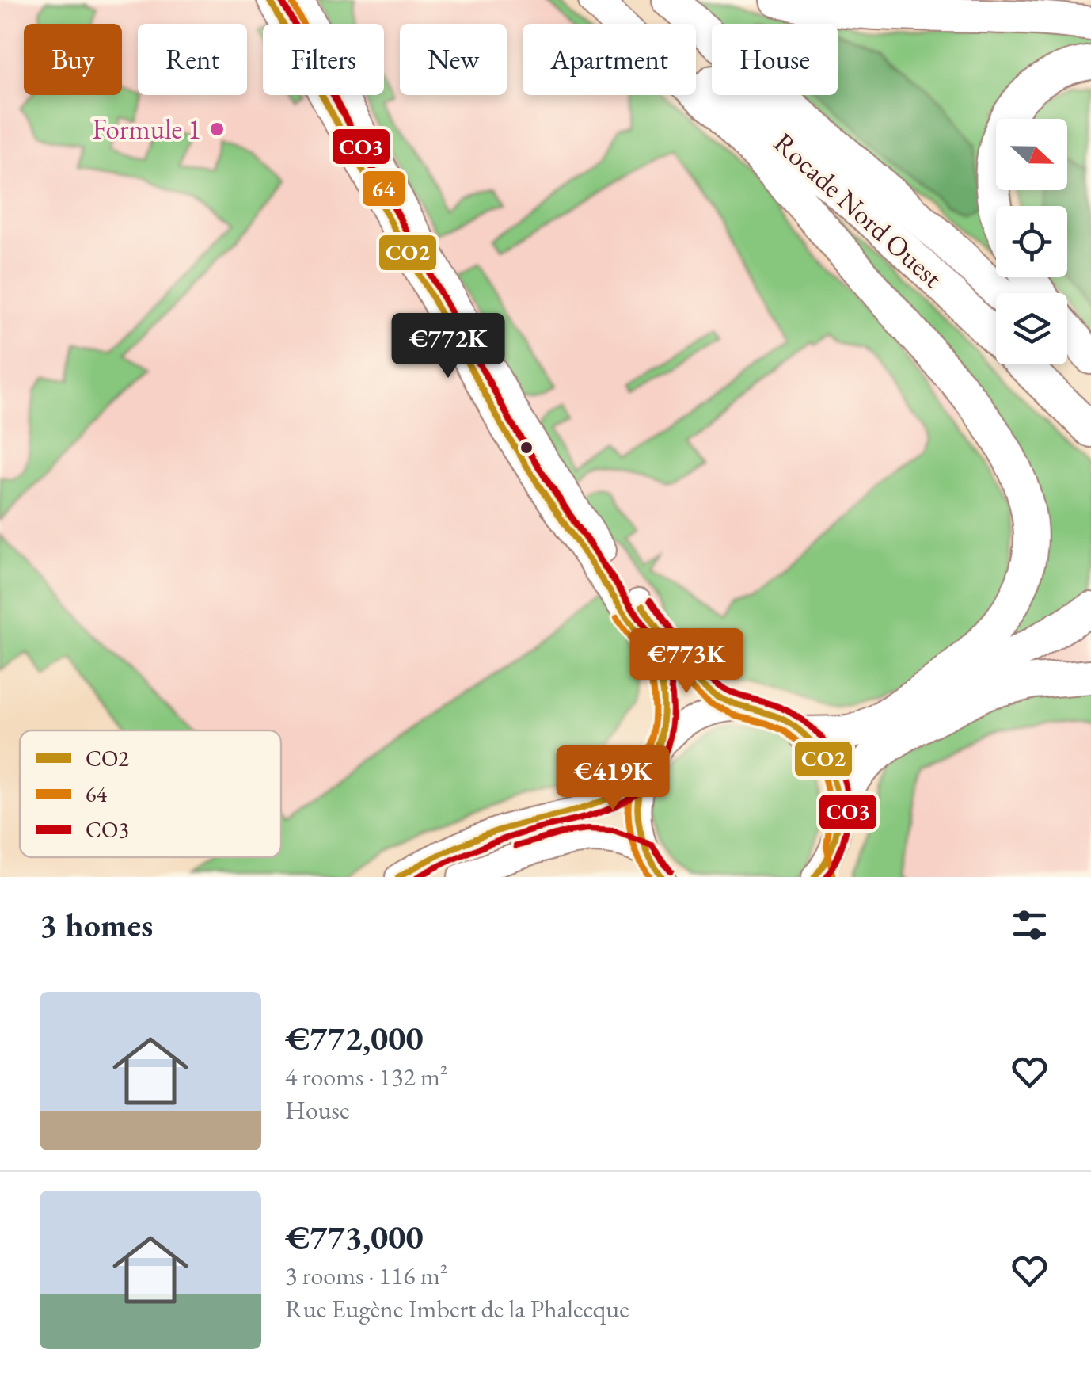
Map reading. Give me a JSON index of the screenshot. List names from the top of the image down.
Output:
{
  "streets": {
    "highway": ["Rocade Nord Ouest"]
  },
  "places": ["Formule 1"],
  "lines": ["transit line CO2", "transit line CO3", "transit line 64"],
  "legend": ["CO2", "64", "CO3"],
  "north": "right",
  "page": {
    "chip": [
      "Buy",
      "Rent",
      "Filters",
      "New",
      "Apartment",
      "House"
    ],
    "price": ["€772K", "€773K", "€419K"],
    "heading": "3 homes",
    "list": [
      {
        "name": "€772,000",
        "note": "4 rooms · 132 m² · House"
      },
      {
        "name": "€773,000",
        "note": "3 rooms · 116 m² · Rue Eugène Imbert de la Phalecque"
      }
    ]
  }
}
